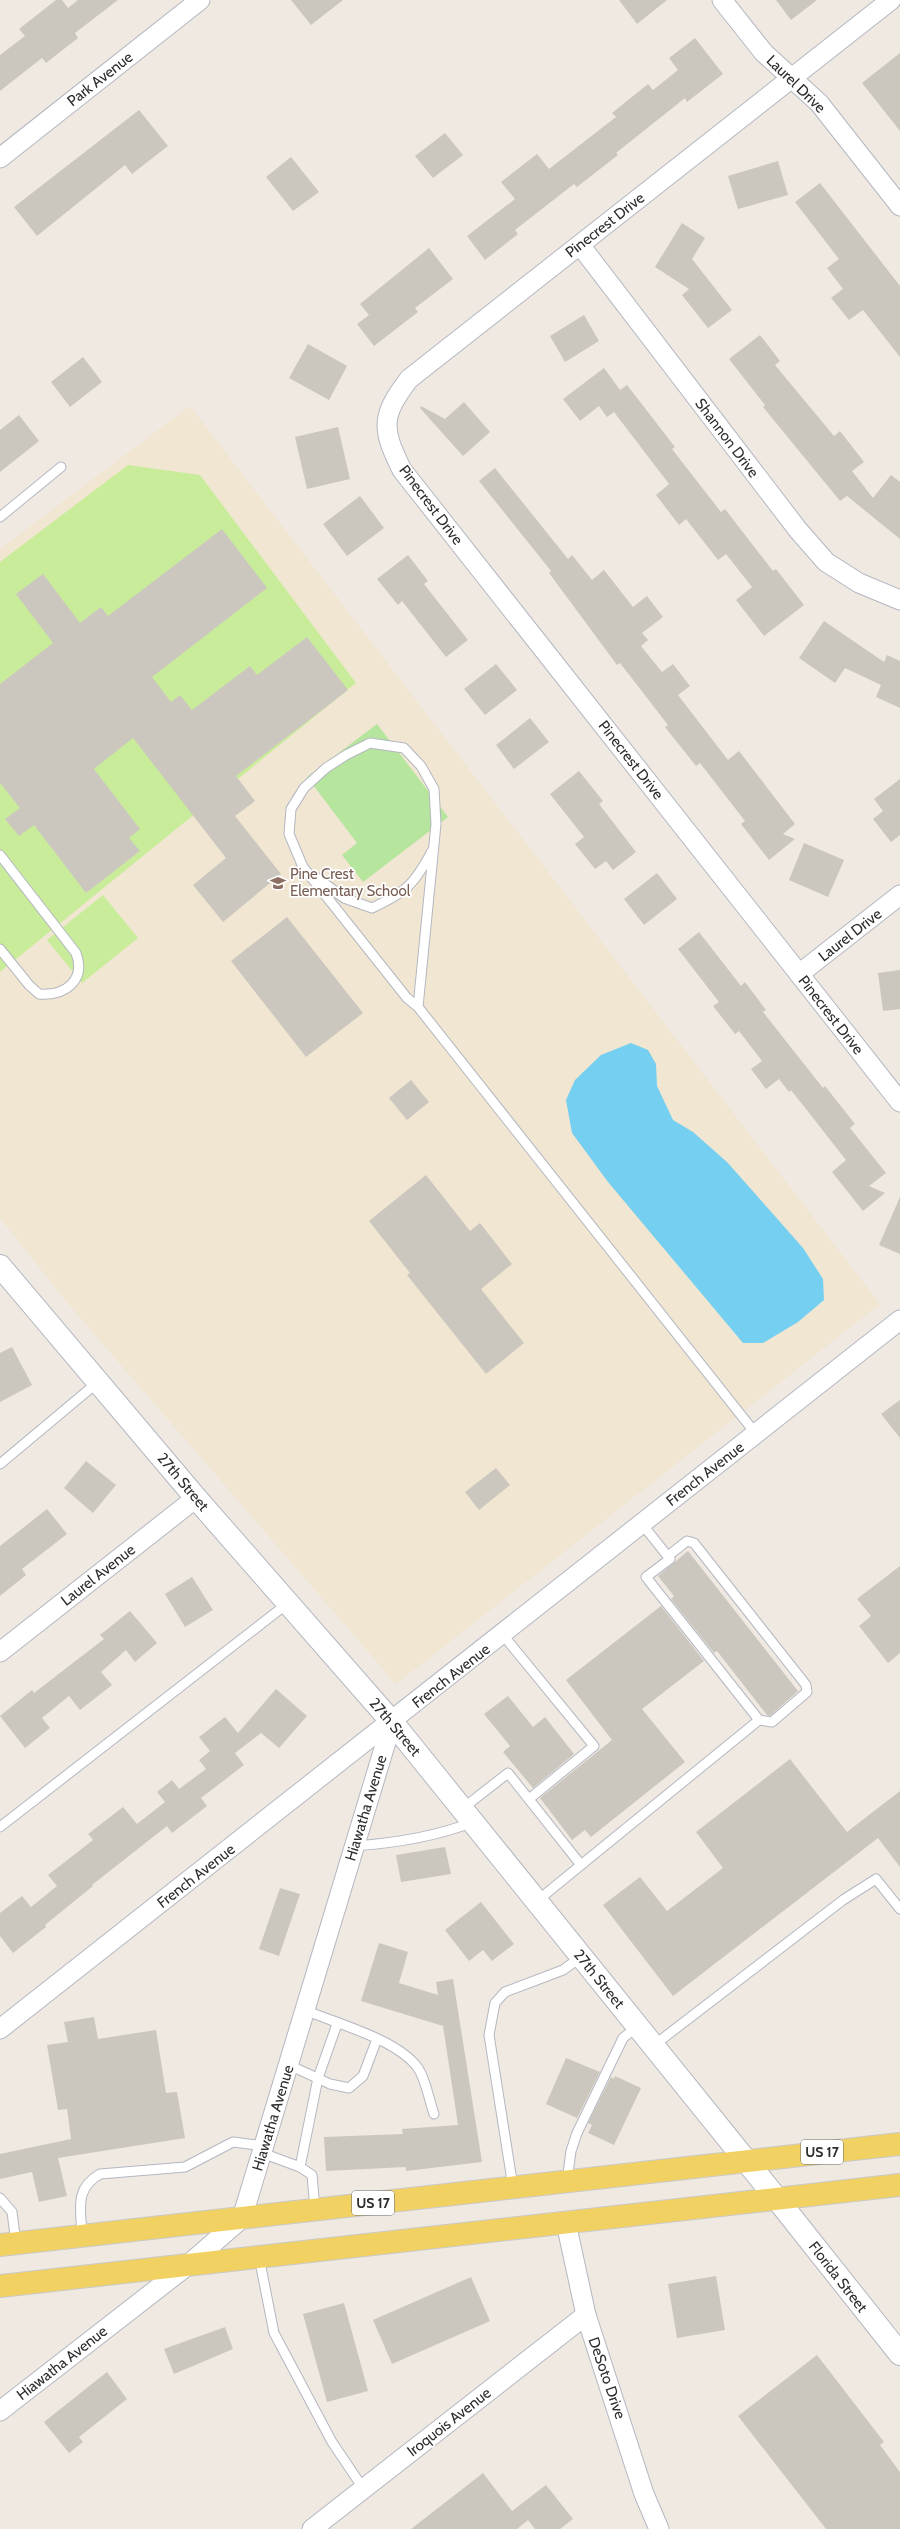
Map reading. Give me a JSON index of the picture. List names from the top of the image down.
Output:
{
  "streets": {
    "main road": ["27th Street", "US 17", "Florida Street"],
    "street": [
      "Park Avenue",
      "Laurel Drive",
      "Pinecrest Drive",
      "Shannon Drive",
      "French Avenue",
      "Laurel Avenue",
      "Hiawatha Avenue",
      "DeSoto Drive",
      "Iroquois Avenue"
    ]
  },
  "crossings": [
    ["Laurel Drive", "Pinecrest Drive"],
    ["Pinecrest Drive", "Shannon Drive"],
    ["French Avenue", "27th Street"],
    ["French Avenue", "Hiawatha Avenue"],
    ["27th Street", "Laurel Avenue"],
    ["27th Street", "Hiawatha Avenue"],
    ["27th Street", "US 17"],
    ["27th Street", "Florida Street"],
    ["Hiawatha Avenue", "US 17"],
    ["DeSoto Drive", "Iroquois Avenue"]
  ],
  "places": {
    "school or university": ["Pine Crest Elementary School"]
  }
}
